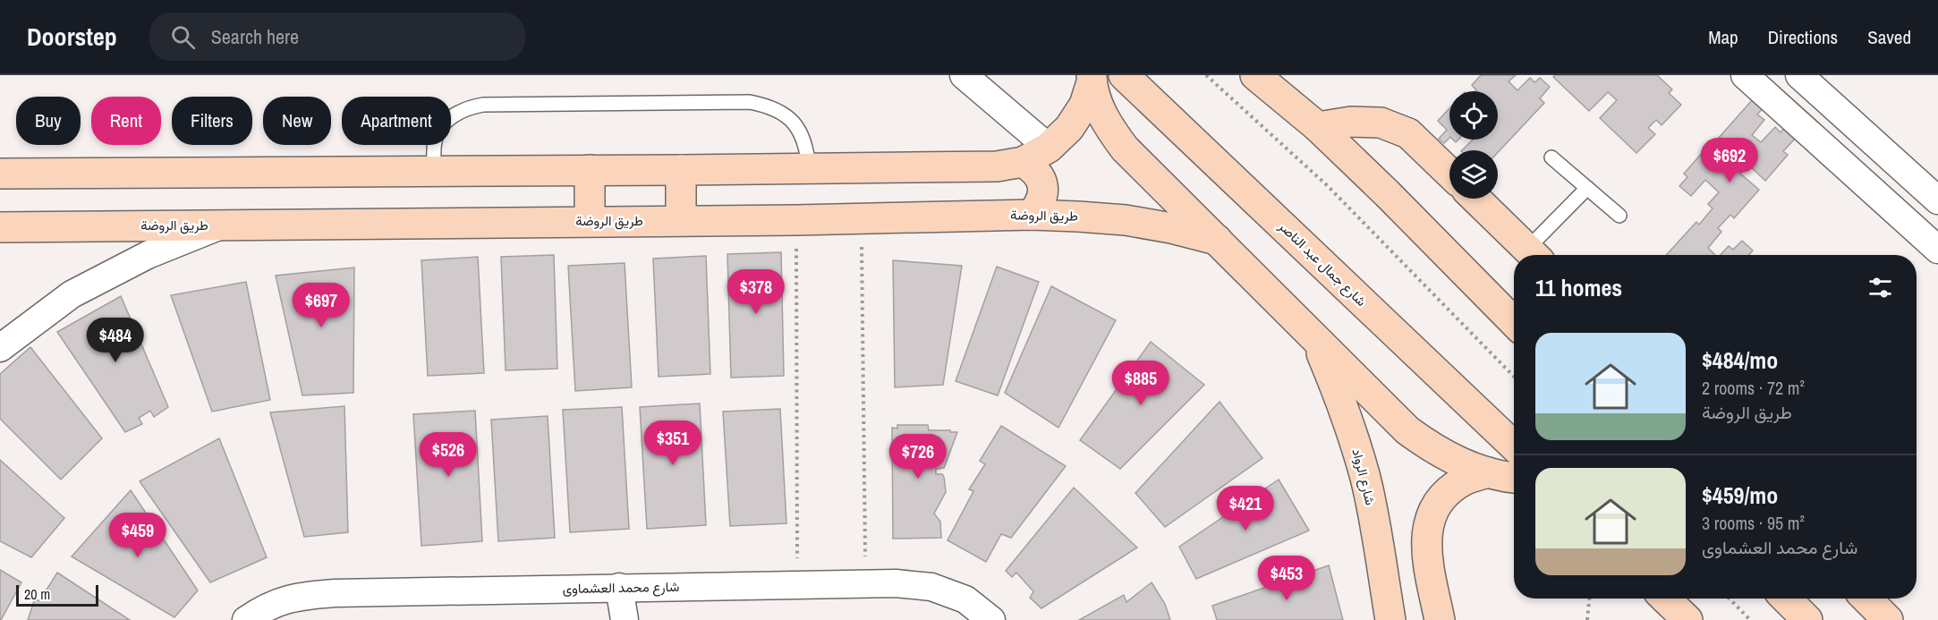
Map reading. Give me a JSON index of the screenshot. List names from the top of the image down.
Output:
{
  "streets": {
    "street": [
      "طريق الروضة",
      "شارع جمال عبد الناصر",
      "شارع الرواد",
      "شارع محمد العشماوى"
    ]
  },
  "scale_bar": "20 m",
  "page": {
    "header": "Doorstep",
    "search": "Search here",
    "nav": ["Map", "Directions", "Saved"],
    "chip": [
      "Buy",
      "Rent",
      "Filters",
      "New",
      "Apartment"
    ],
    "price": [
      "$692",
      "$378",
      "$697",
      "$484",
      "$885",
      "$351",
      "$526",
      "$726",
      "$421",
      "$459",
      "$453"
    ],
    "heading": "11 homes",
    "list": [
      {
        "name": "$484/mo",
        "note": "2 rooms · 72 m² · طريق الروضة"
      },
      {
        "name": "$459/mo",
        "note": "3 rooms · 95 m² · شارع محمد العشماوى"
      }
    ],
    "scale": "20 m"
  }
}
